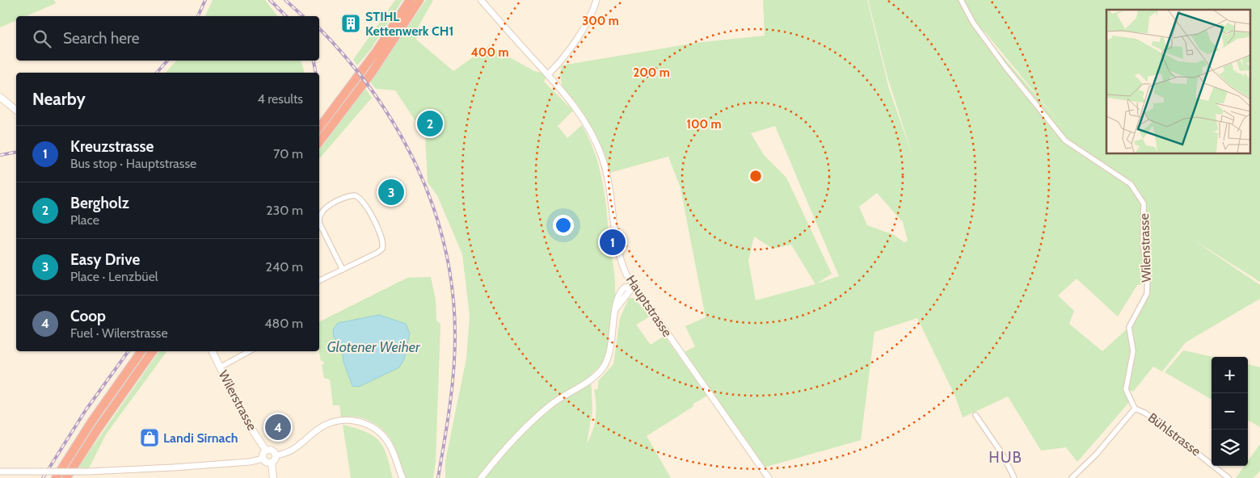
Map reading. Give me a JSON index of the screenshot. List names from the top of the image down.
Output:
{
  "streets": {
    "main road": ["Wilerstrasse"],
    "street": ["Wilenstrasse", "Hauptstrasse", "Bühlstrasse"]
  },
  "crossings": [
    ["Wilenstrasse", "Bühlstrasse"]
  ],
  "districts": ["HUB"],
  "water": ["Glotener Weiher"],
  "places": {
    "building": ["STIHL Kettenwerk CH1"],
    "shop": ["Landi Sirnach"]
  },
  "page": {
    "search": "Search here",
    "heading": ["Nearby", "4 results"],
    "pins": [
      "2",
      "3",
      "1",
      "4"
    ],
    "list": [
      {
        "mark": "1",
        "name": "Kreuzstrasse",
        "note": "Bus stop · Hauptstrasse",
        "value": "70 m"
      },
      {
        "mark": "2",
        "name": "Bergholz",
        "note": "Place",
        "value": "230 m"
      },
      {
        "mark": "3",
        "name": "Easy Drive",
        "note": "Place · Lenzbüel",
        "value": "240 m"
      },
      {
        "mark": "4",
        "name": "Coop",
        "note": "Fuel · Wilerstrasse",
        "value": "480 m"
      }
    ],
    "map_buttons": ["+", "−"]
  },
  "rings": [
    "300 m",
    "400 m",
    "200 m",
    "100 m"
  ]
}
